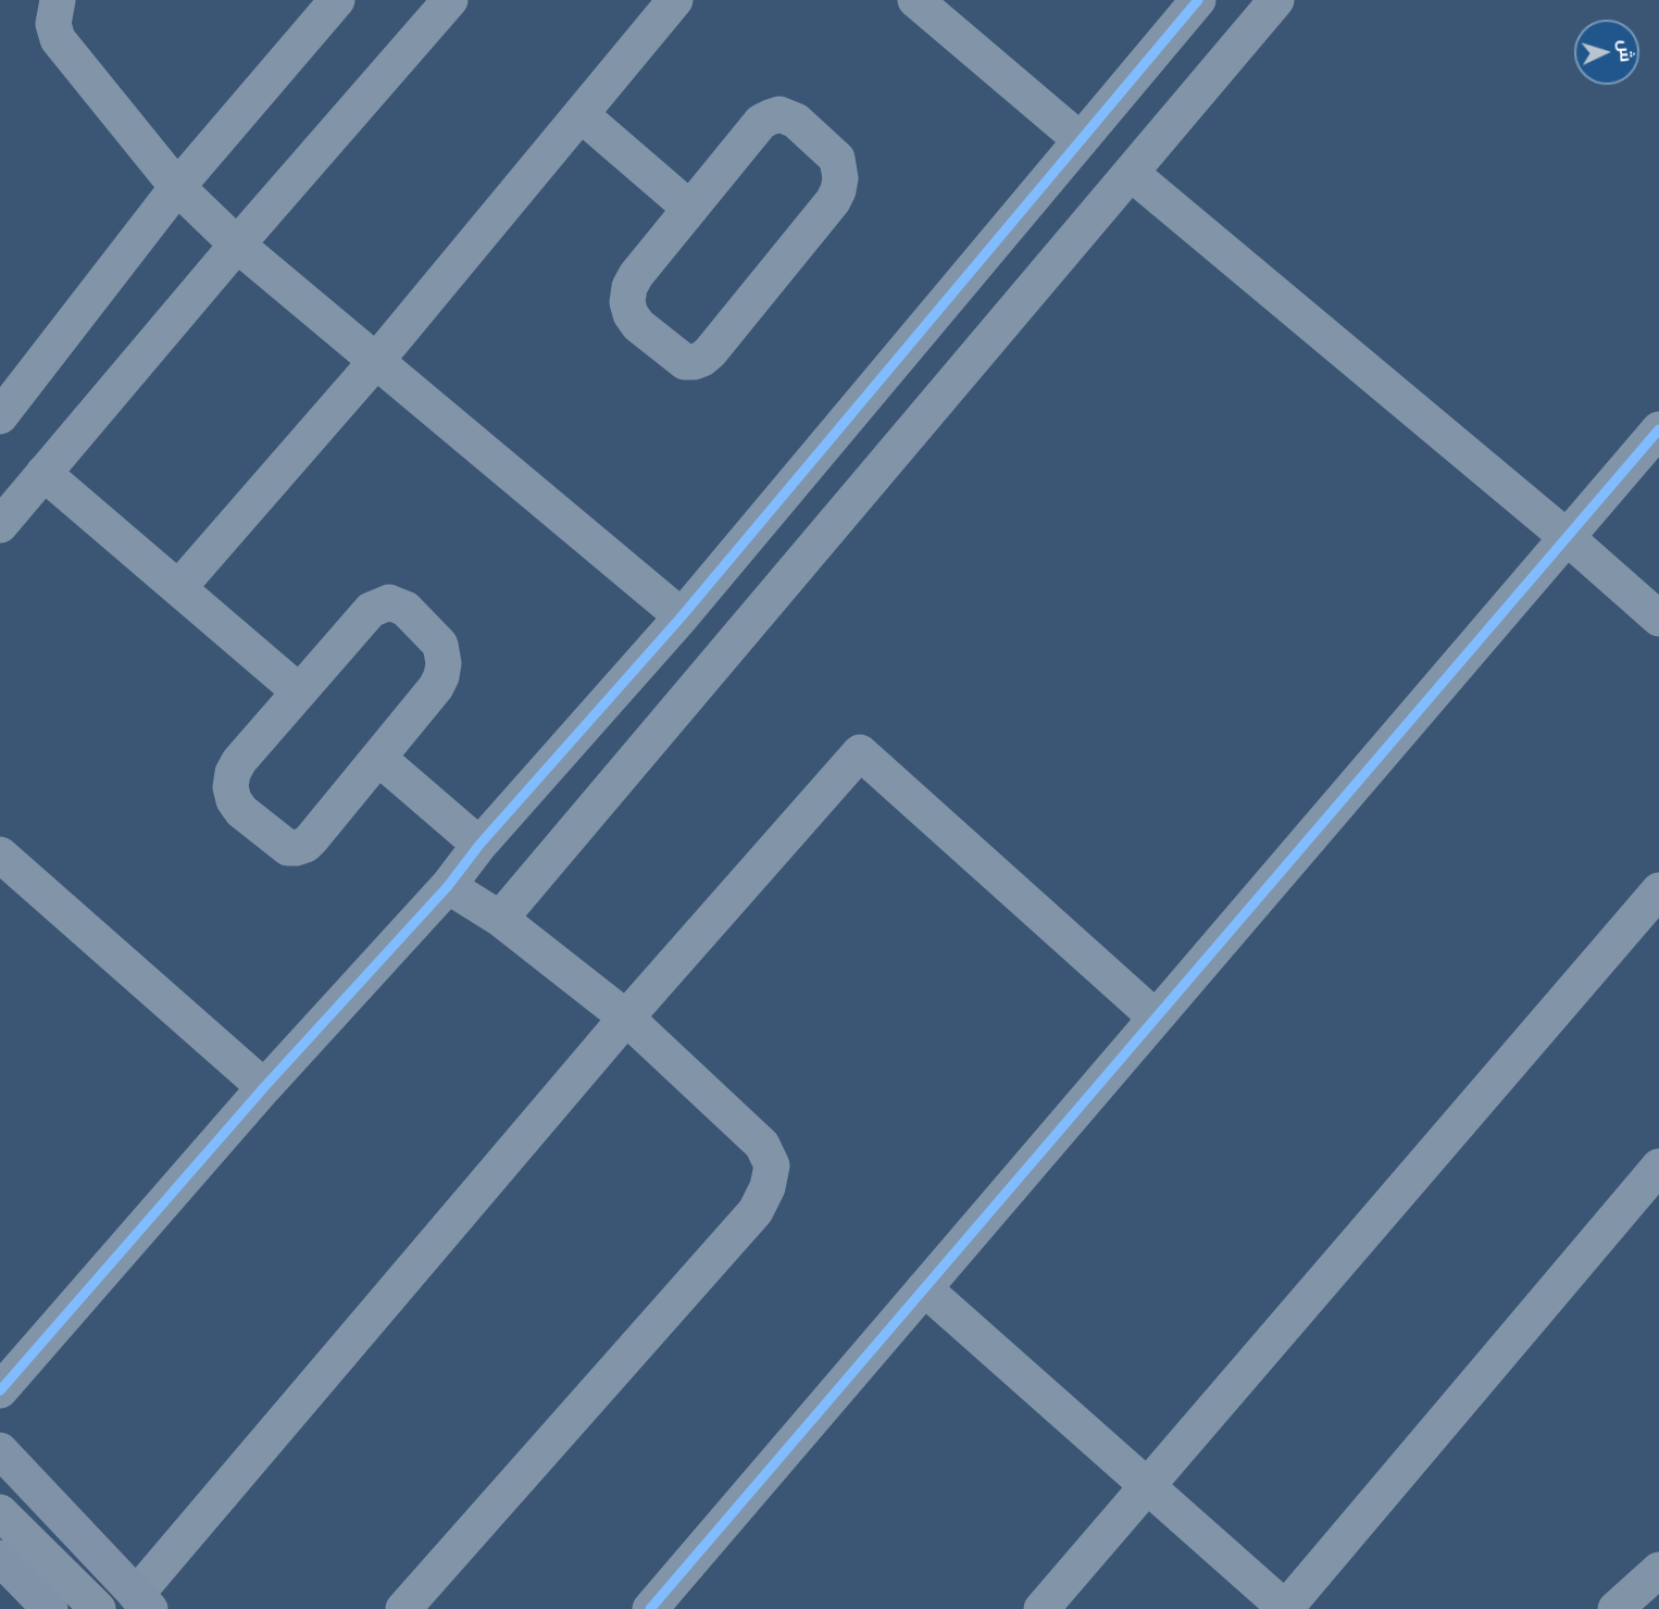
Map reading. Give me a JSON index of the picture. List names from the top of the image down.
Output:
{
  "north": "right"
}
